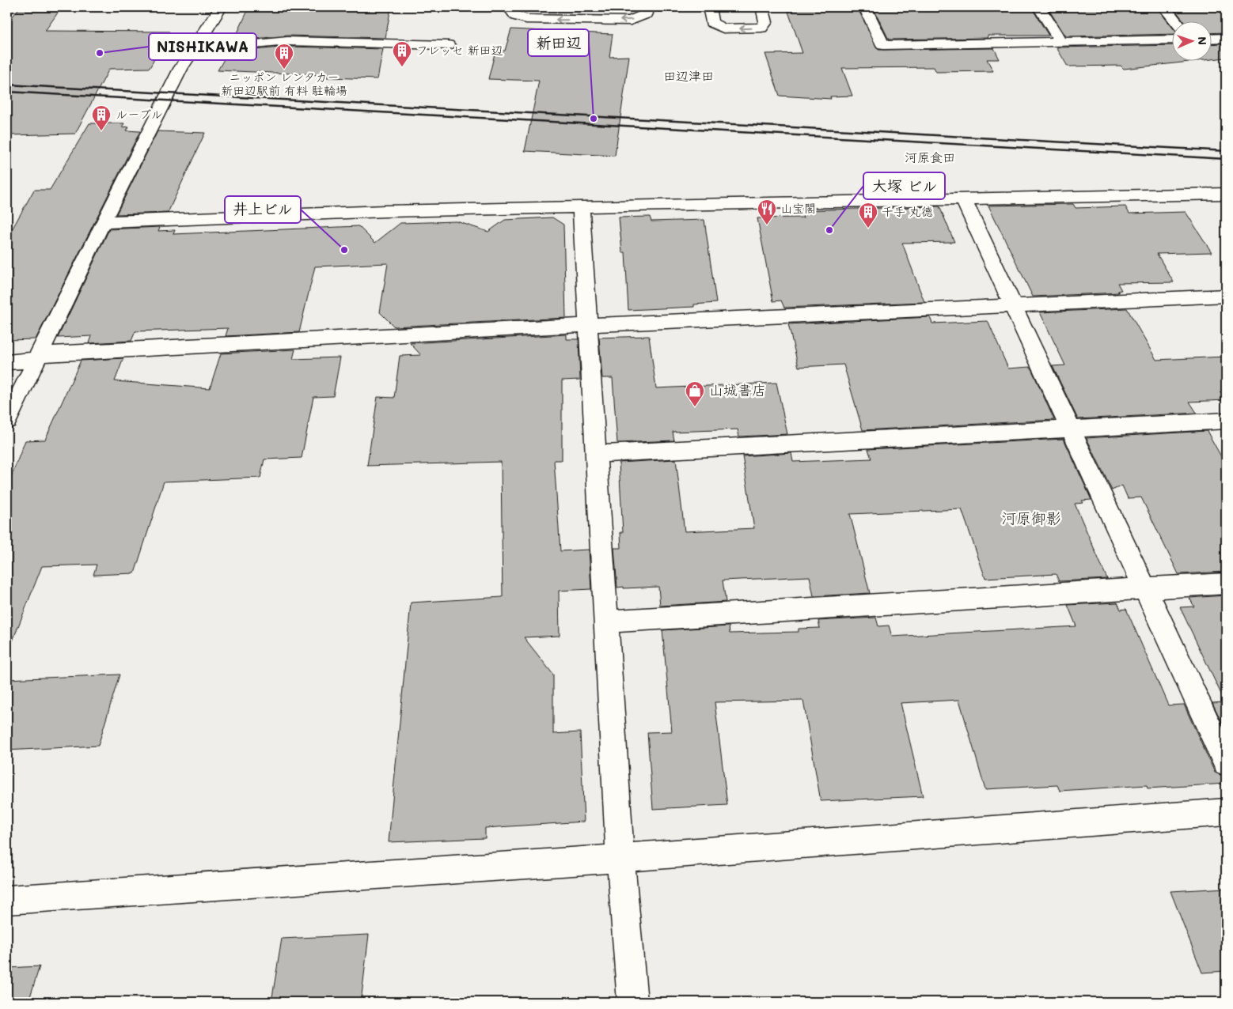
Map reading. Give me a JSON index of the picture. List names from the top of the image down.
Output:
{
  "districts": ["田辺津田", "河原食田", "河原御影"],
  "places": {
    "other": [
      "NISHIKAWA",
      "新田辺",
      "大塚 ビル",
      "井上ビル"
    ],
    "building": [
      "フレッセ 新田辺",
      "ニッポン レンタカー 新田辺駅前 有料 駐輪場",
      "ルーブル",
      "千手 丸德"
    ],
    "restaurant": ["山宝閣"],
    "shop": ["山城書店"]
  },
  "north": "right"
}
